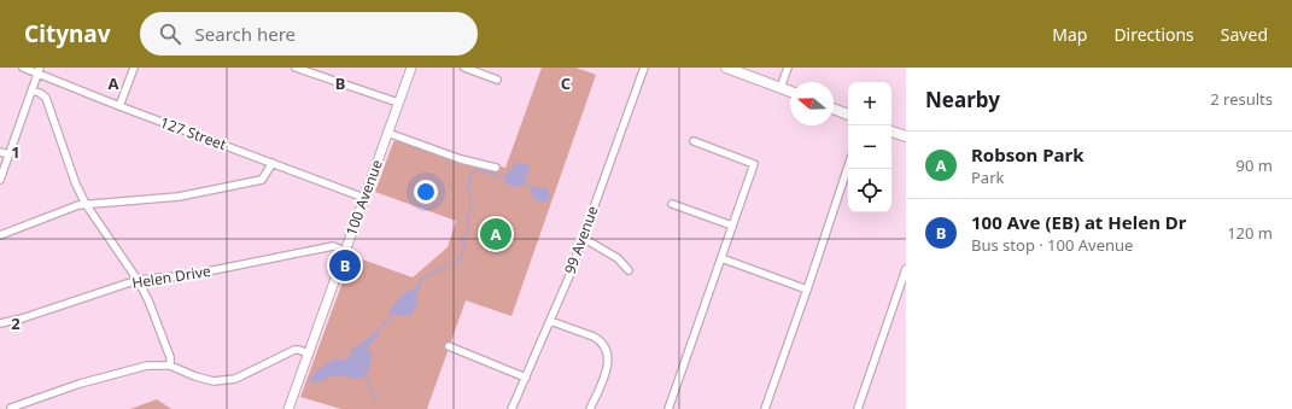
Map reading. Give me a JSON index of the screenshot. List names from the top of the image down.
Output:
{
  "streets": {
    "street": [
      "127 Street",
      "100 Avenue",
      "99 Avenue",
      "Helen Drive"
    ]
  },
  "crossings": [
    ["127 Street", "100 Avenue"],
    ["100 Avenue", "Helen Drive"]
  ],
  "north": "left",
  "page": {
    "header": "Citynav",
    "search": "Search here",
    "nav": ["Map", "Directions", "Saved"],
    "heading": ["Nearby", "2 results"],
    "map_buttons": ["+", "−"],
    "list": [
      {
        "mark": "A",
        "name": "Robson Park",
        "note": "Park",
        "value": "90 m"
      },
      {
        "mark": "B",
        "name": "100 Ave (EB) at Helen Dr",
        "note": "Bus stop · 100 Avenue",
        "value": "120 m"
      }
    ],
    "pins": ["A", "B"]
  },
  "grid": {
    "columns": ["A", "B", "C"],
    "rows": ["1", "2"]
  }
}
